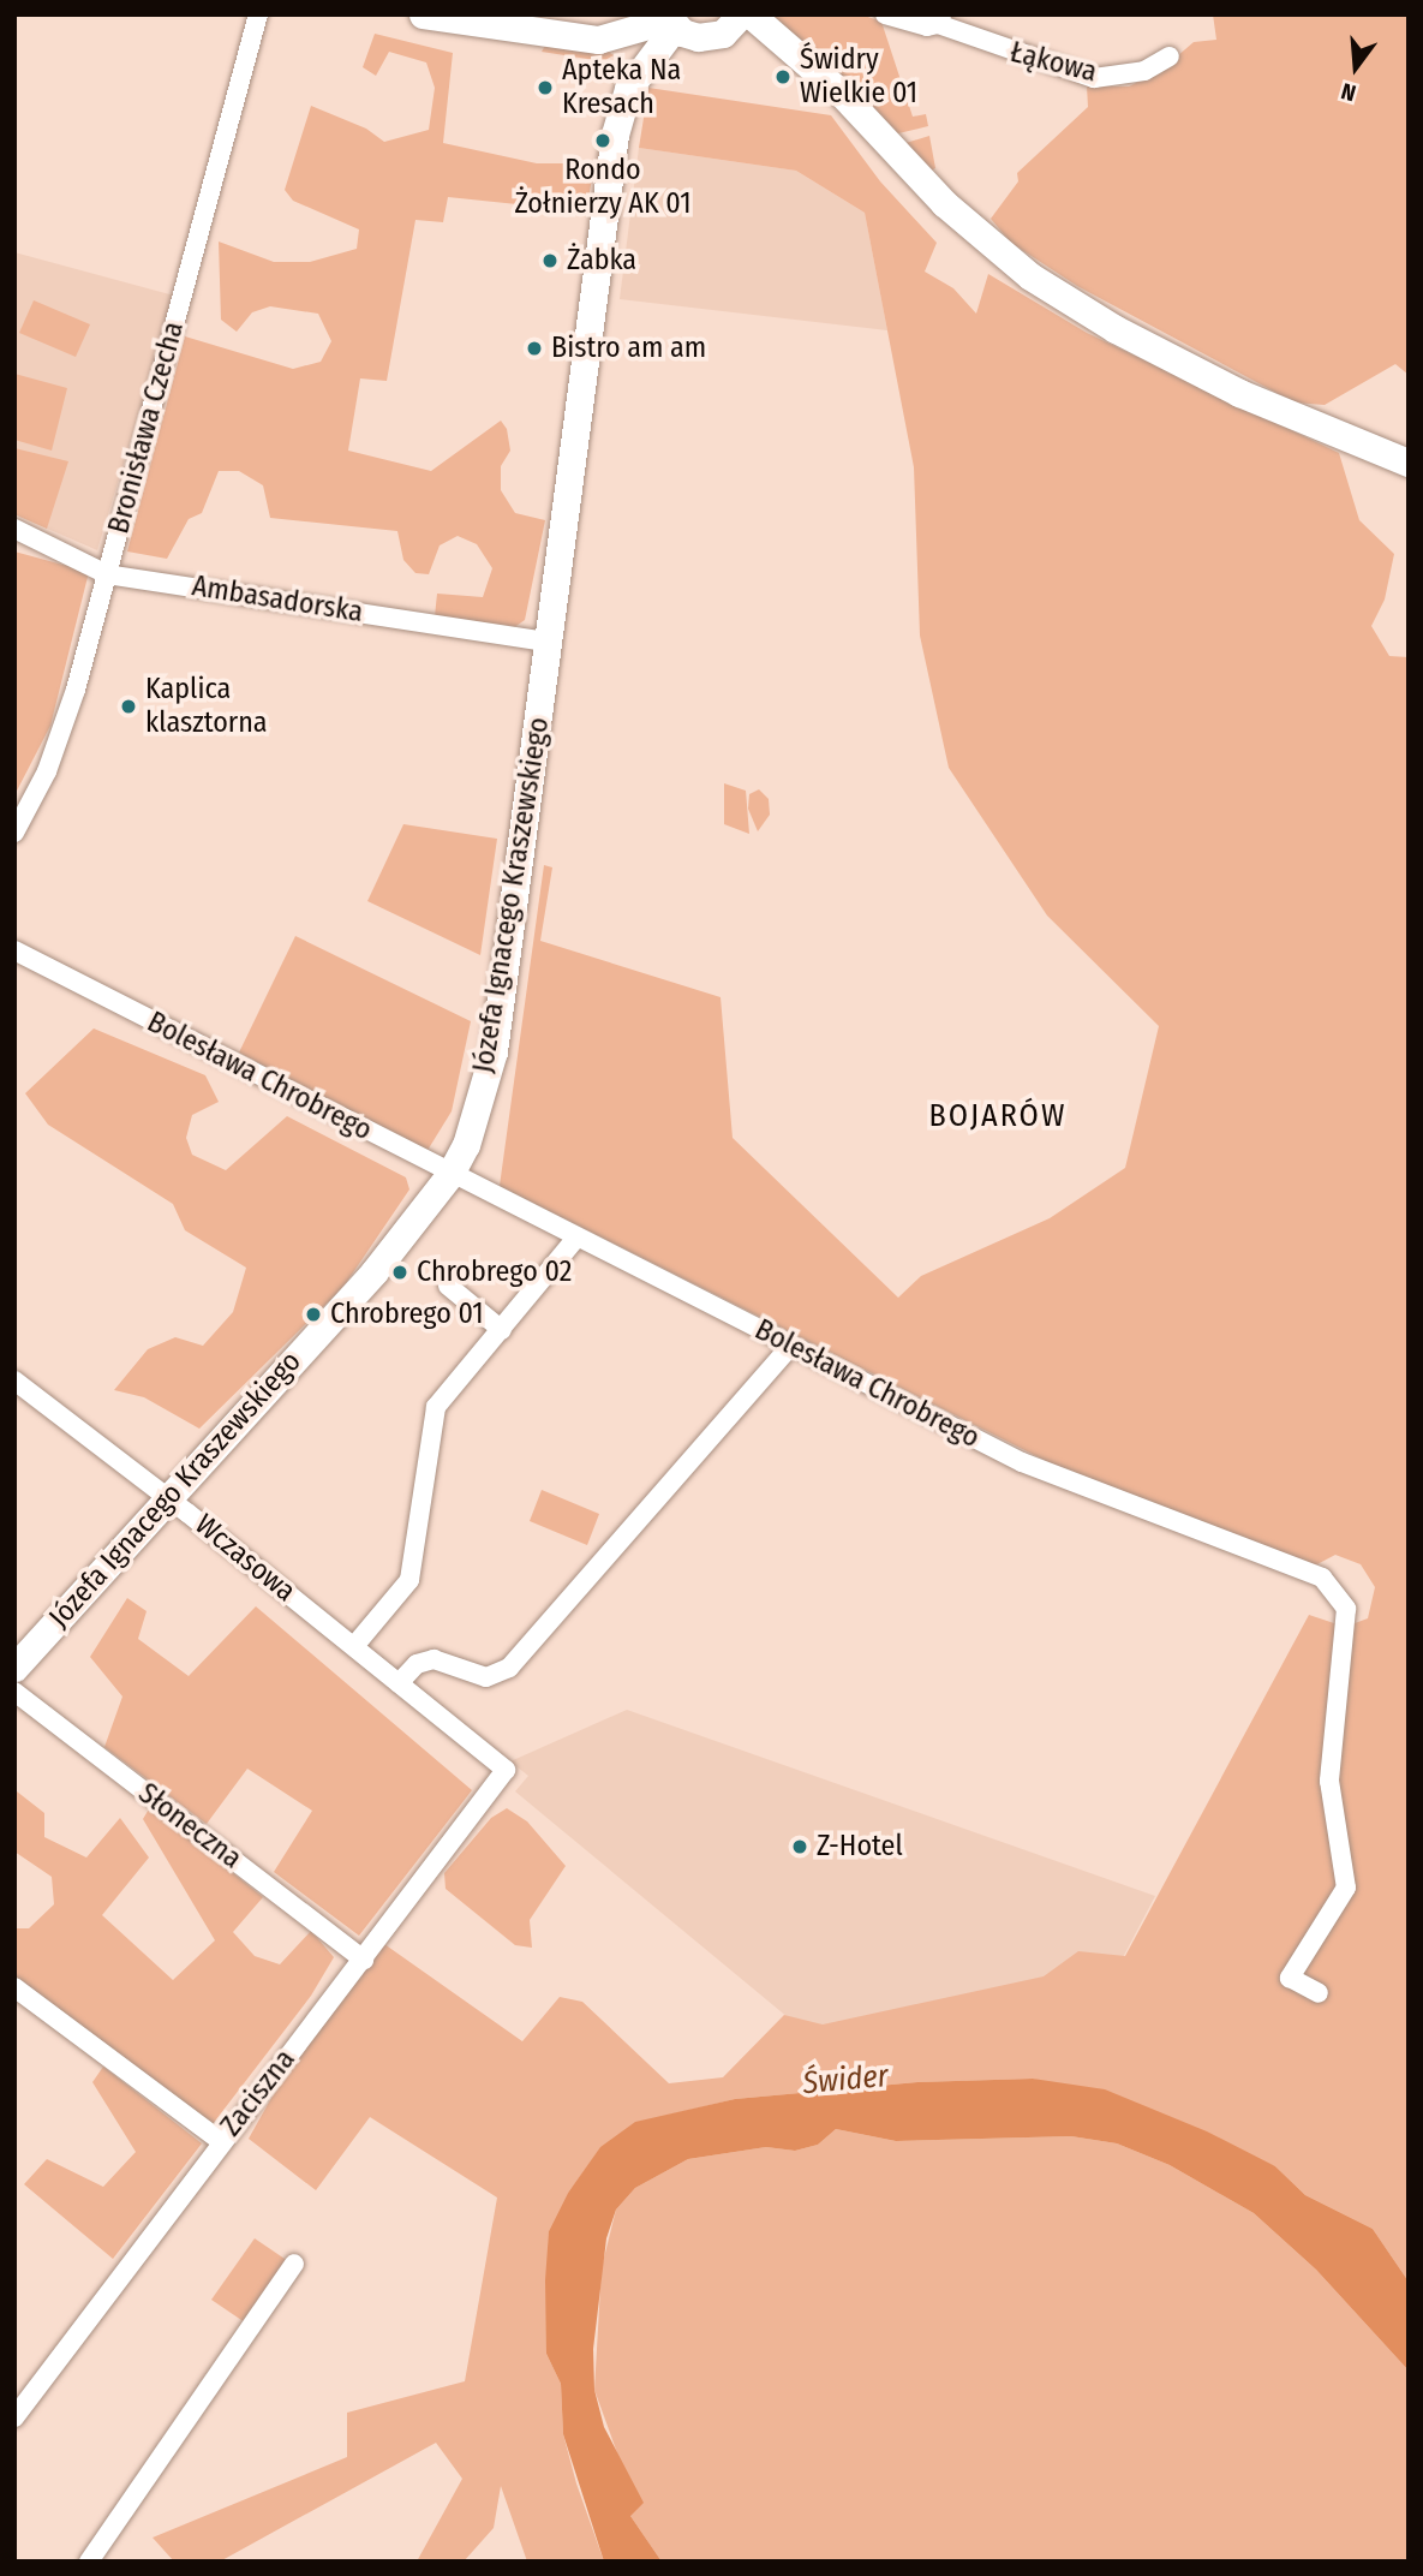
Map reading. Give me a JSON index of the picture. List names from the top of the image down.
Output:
{
  "streets": {
    "street": [
      "Łąkowa",
      "Bronisława Czecha",
      "Ambasadorska",
      "Józefa Ignacego Kraszewskiego",
      "Bolesława Chrobrego",
      "Wczasowa",
      "Słoneczna",
      "Zaciszna"
    ]
  },
  "crossings": [
    ["Bronisława Czecha", "Ambasadorska"],
    ["Ambasadorska", "Józefa Ignacego Kraszewskiego"],
    ["Józefa Ignacego Kraszewskiego", "Bolesława Chrobrego"],
    ["Józefa Ignacego Kraszewskiego", "Wczasowa"],
    ["Wczasowa", "Zaciszna"],
    ["Słoneczna", "Zaciszna"]
  ],
  "districts": ["BOJARÓW"],
  "water": ["Świder"],
  "places": [
    "Świdry Wielkie 01",
    "Apteka Na Kresach",
    "Rondo Żołnierzy AK 01",
    "Żabka",
    "Bistro am am",
    "Kaplica klasztorna",
    "Chrobrego 02",
    "Chrobrego 01",
    "Z-Hotel"
  ],
  "north": "bottom"
}
